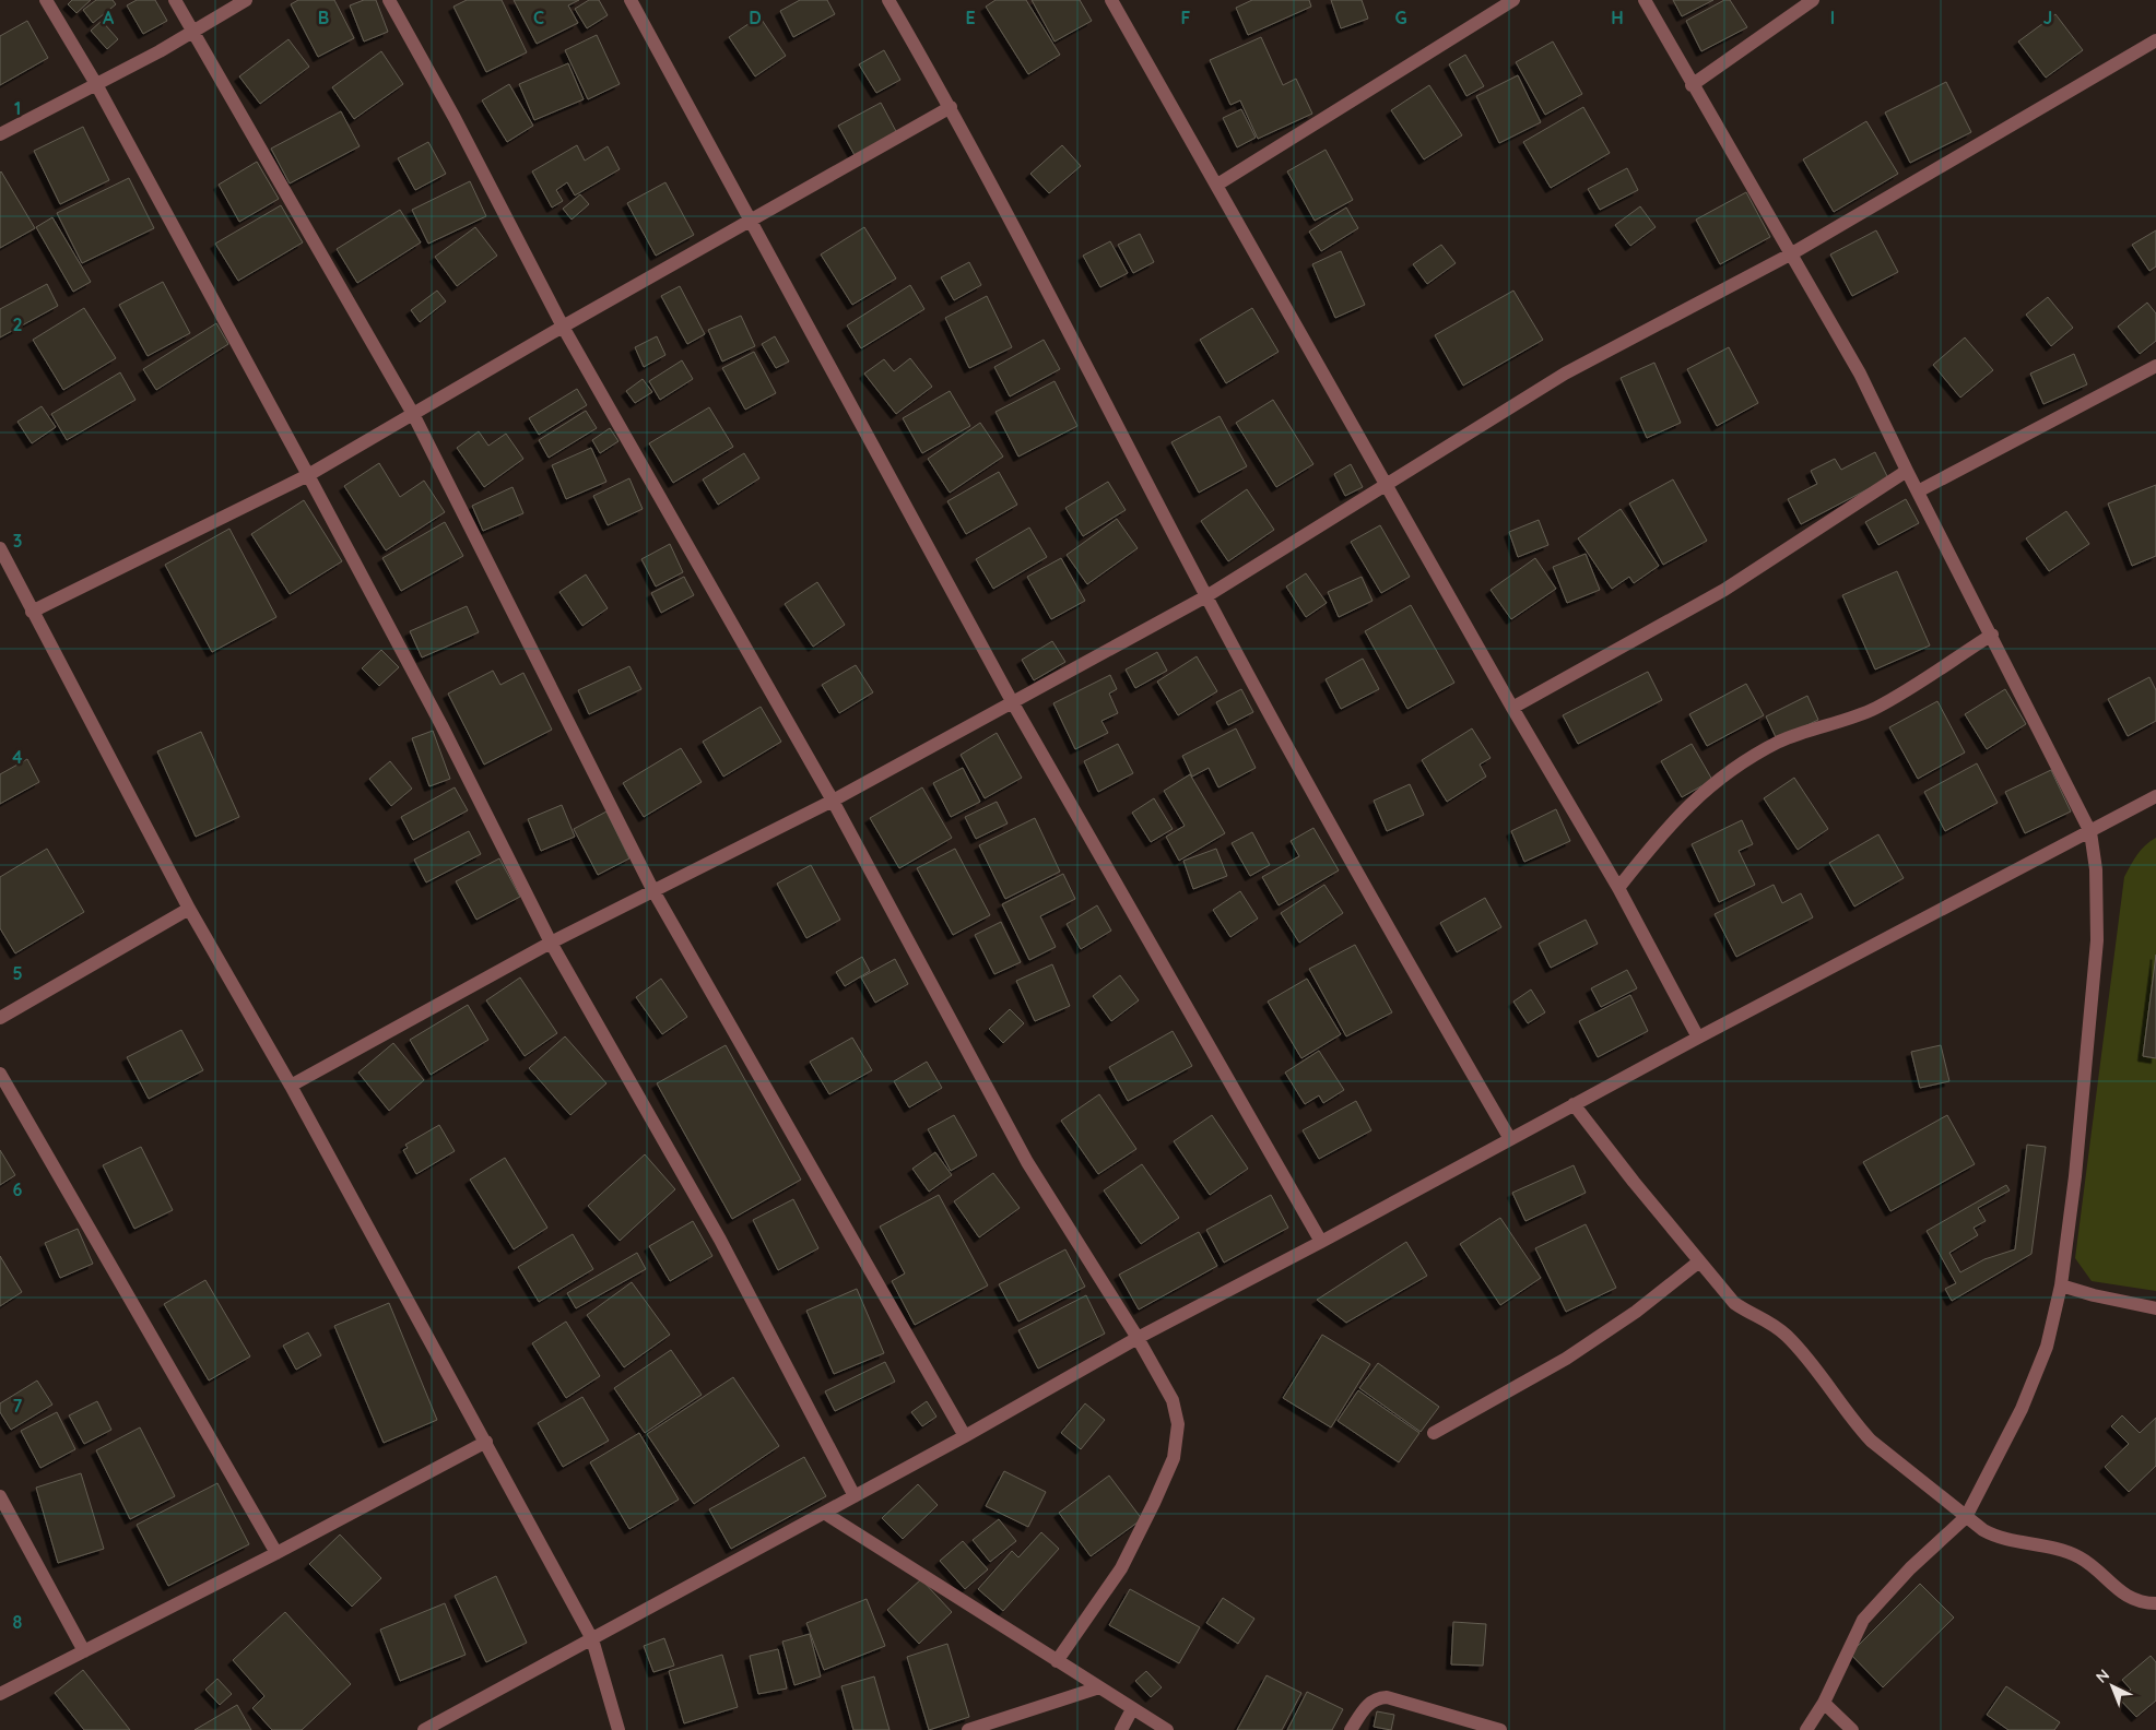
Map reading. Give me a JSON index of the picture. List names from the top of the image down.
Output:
{
  "north": "top left",
  "grid": {
    "columns": [
      "A",
      "B",
      "C",
      "D",
      "E",
      "F",
      "G",
      "H",
      "I",
      "J"
    ],
    "rows": [
      "1",
      "2",
      "3",
      "4",
      "5",
      "6",
      "7",
      "8"
    ]
  }
}
